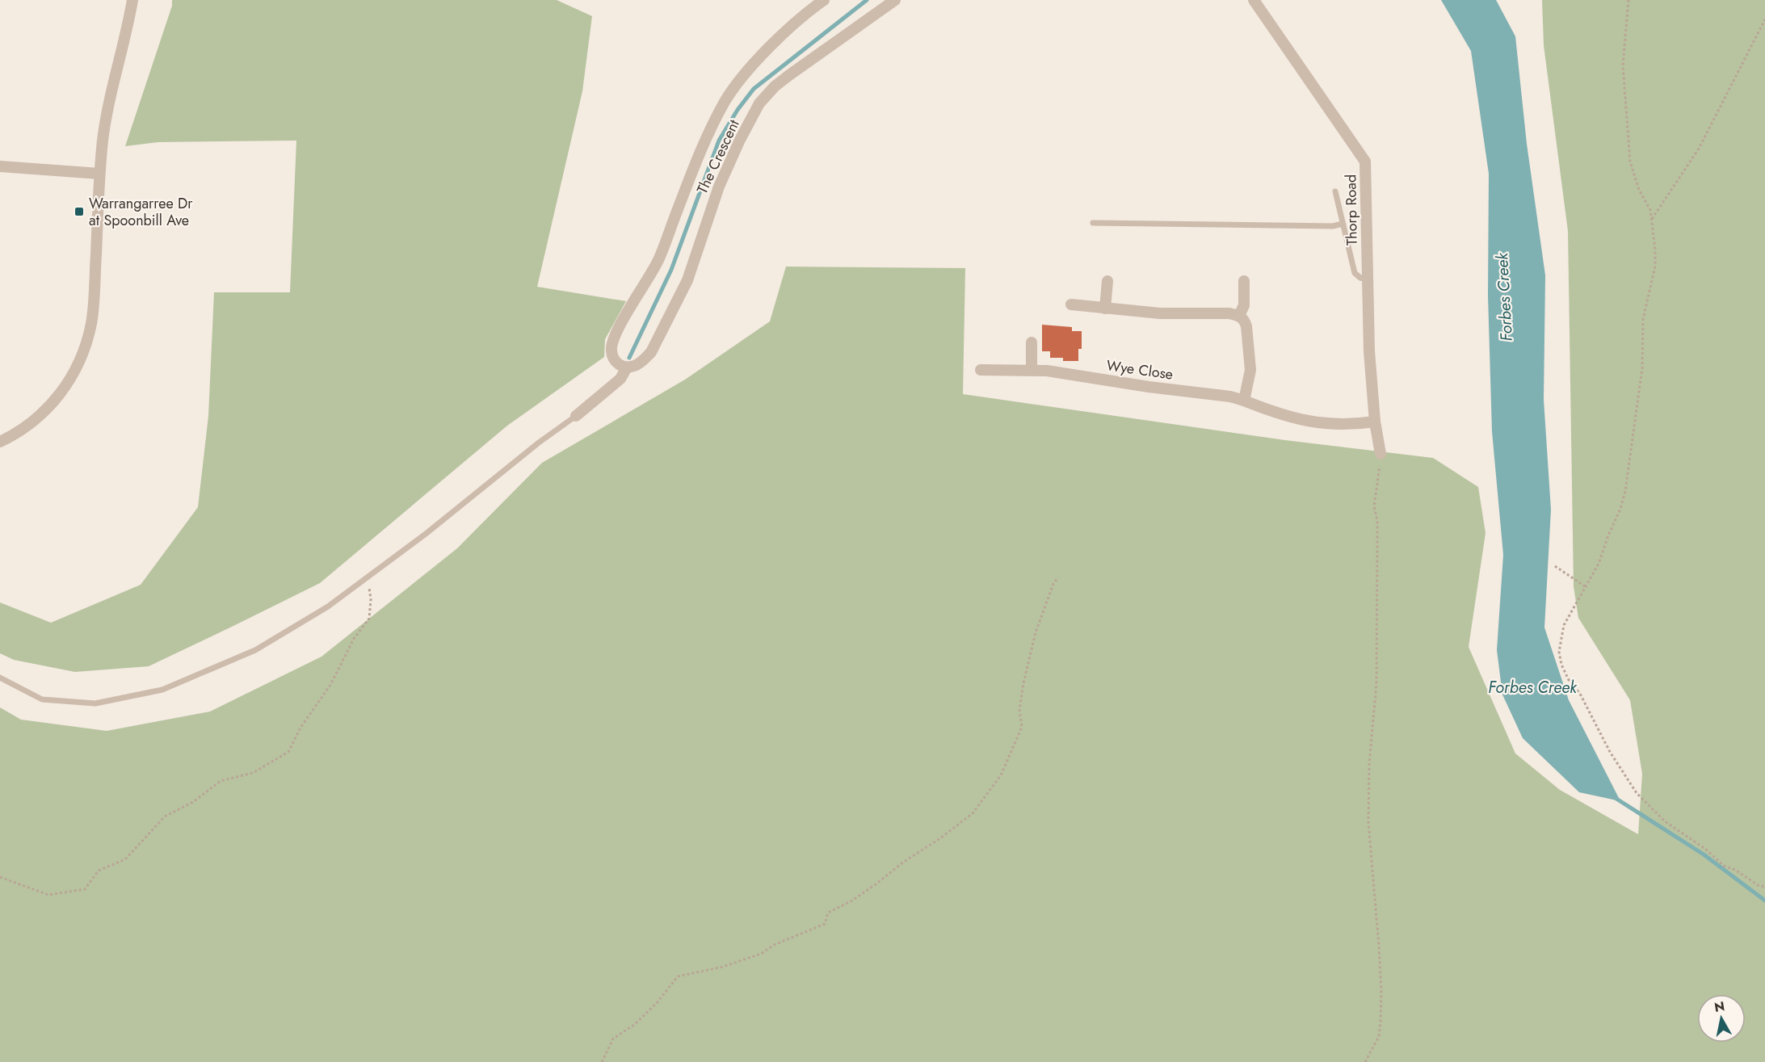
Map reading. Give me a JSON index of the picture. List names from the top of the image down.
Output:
{
  "streets": {
    "street": ["The Crescent", "Thorp Road", "Wye Close"]
  },
  "crossings": [
    ["Thorp Road", "Wye Close"]
  ],
  "water": ["Forbes Creek"],
  "places": {
    "transit": ["Warrangarree Dr at Spoonbill Ave"]
  },
  "north": "top"
}
